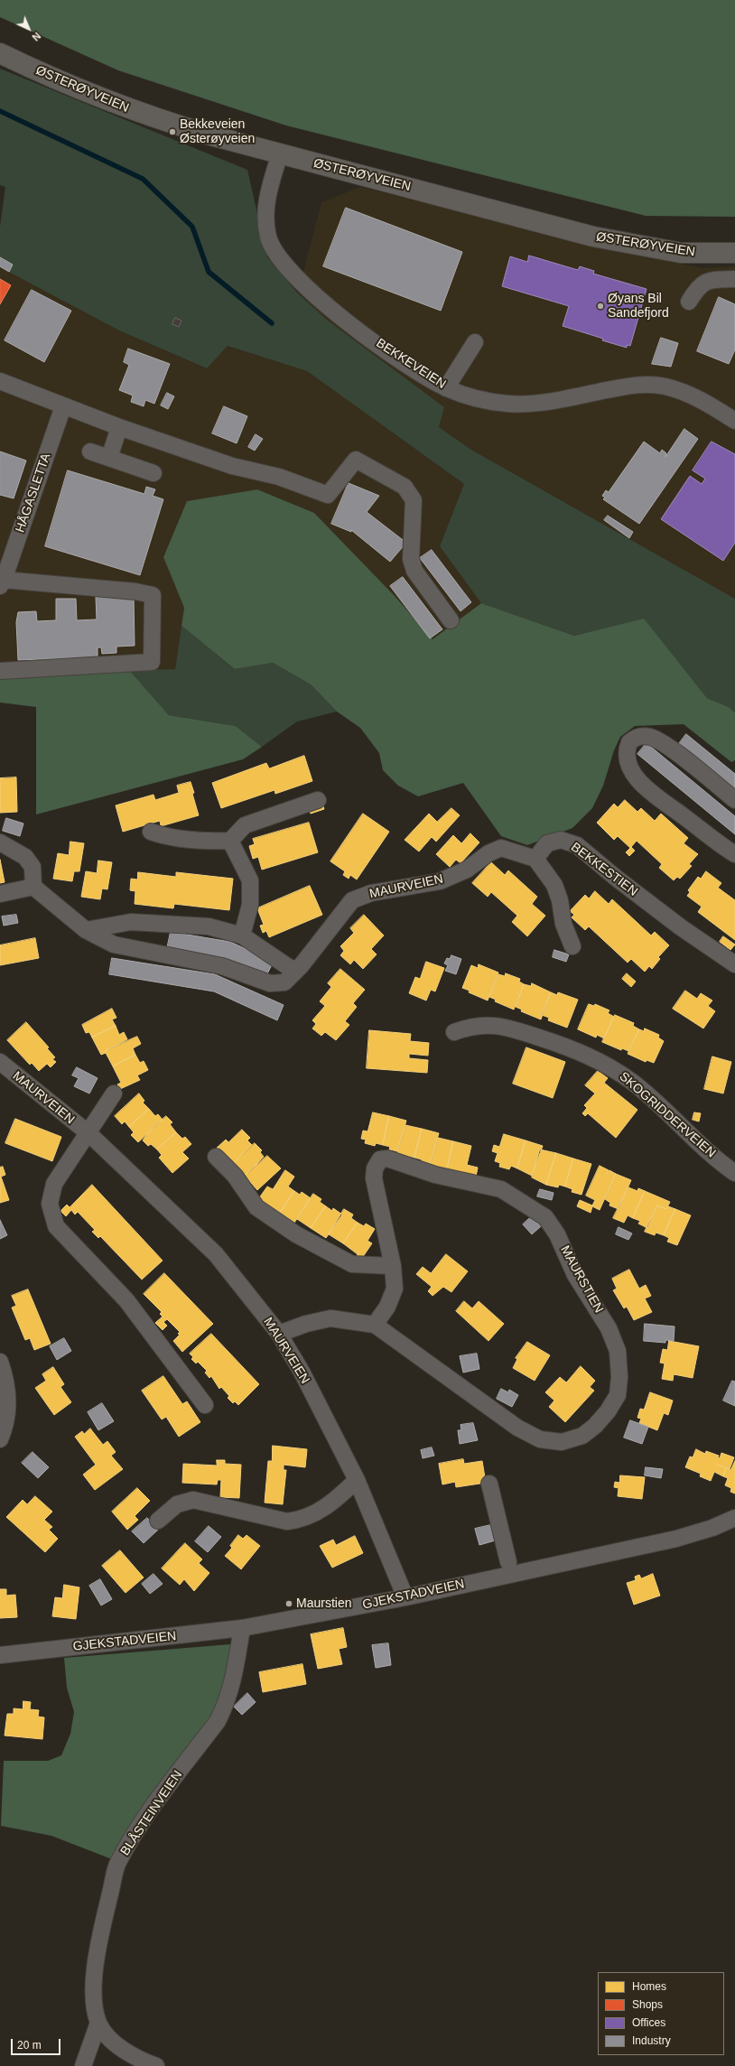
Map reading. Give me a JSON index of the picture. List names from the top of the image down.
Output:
{
  "streets": {
    "main road": ["ØSTERØYVEIEN"],
    "street": [
      "BEKKEVEIEN",
      "HÅGASLETTA",
      "BEKKESTIEN",
      "MAURVEIEN",
      "SKOGRIDDERVEIEN",
      "MAURSTIEN",
      "GJEKSTADVEIEN",
      "BLÅSTEINVEIEN"
    ]
  },
  "crossings": [
    ["ØSTERØYVEIEN", "BEKKEVEIEN"],
    ["BEKKESTIEN", "MAURVEIEN"],
    ["MAURVEIEN", "MAURSTIEN"],
    ["MAURVEIEN", "GJEKSTADVEIEN"],
    ["GJEKSTADVEIEN", "BLÅSTEINVEIEN"]
  ],
  "places": ["Bekkeveien Østerøyveien", "Øyans Bil Sandefjord", "Maurstien"],
  "legend": [
    "Homes",
    "Shops",
    "Offices",
    "Industry"
  ],
  "scale_bar": "20 m",
  "north": "bottom right"
}
